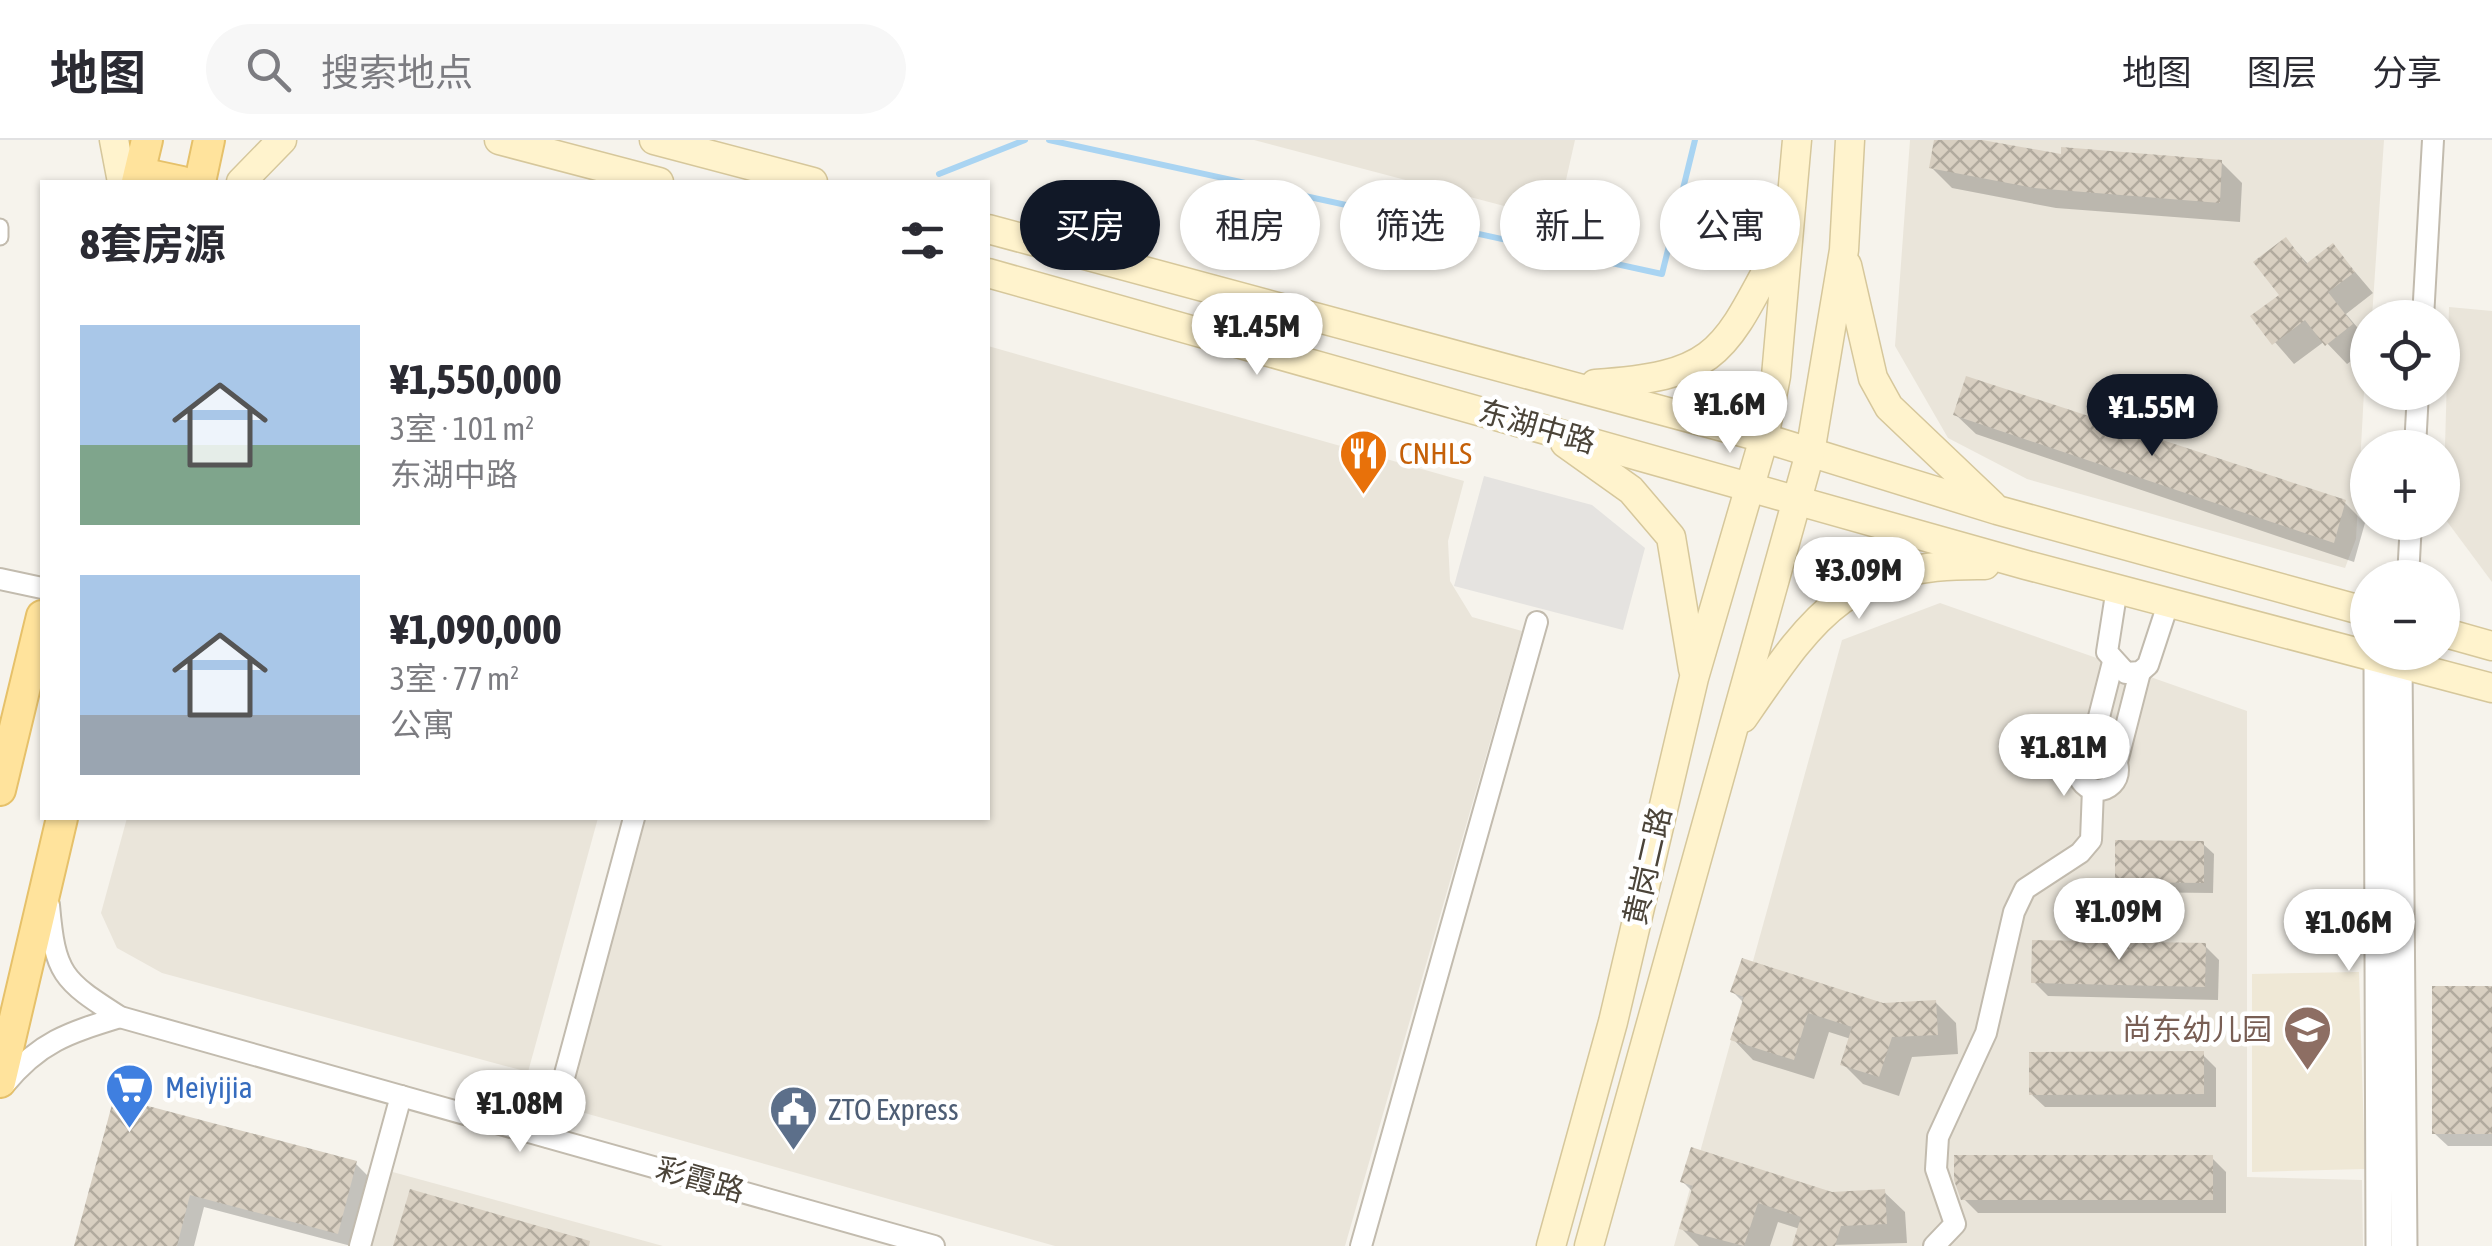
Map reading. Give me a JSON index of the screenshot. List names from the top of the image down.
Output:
{
  "streets": {
    "main road": ["东湖中路", "黄岗二路"],
    "street": ["彩霞路"]
  },
  "crossings": [
    ["东湖中路", "黄岗二路"]
  ],
  "places": {
    "restaurant": ["CNHLS"],
    "school or university": ["尚东幼儿园"],
    "supermarket": ["Meiyijia"],
    "public building": ["ZTO Express"]
  },
  "page": {
    "header": "地图",
    "search": "搜索地点",
    "nav": ["地图", "图层", "分享"],
    "chip": [
      "买房",
      "租房",
      "筛选",
      "新上",
      "公寓"
    ],
    "heading": "8套房源",
    "price": [
      "¥1.45M",
      "¥1.6M",
      "¥1.55M",
      "¥3.09M",
      "¥1.81M",
      "¥1.09M",
      "¥1.06M",
      "¥1.08M"
    ],
    "map_buttons": ["+", "−"],
    "list": [
      {
        "name": "¥1,550,000",
        "note": "3室 · 101 m² · 东湖中路"
      },
      {
        "name": "¥1,090,000",
        "note": "3室 · 77 m² · 公寓"
      }
    ]
  }
}
